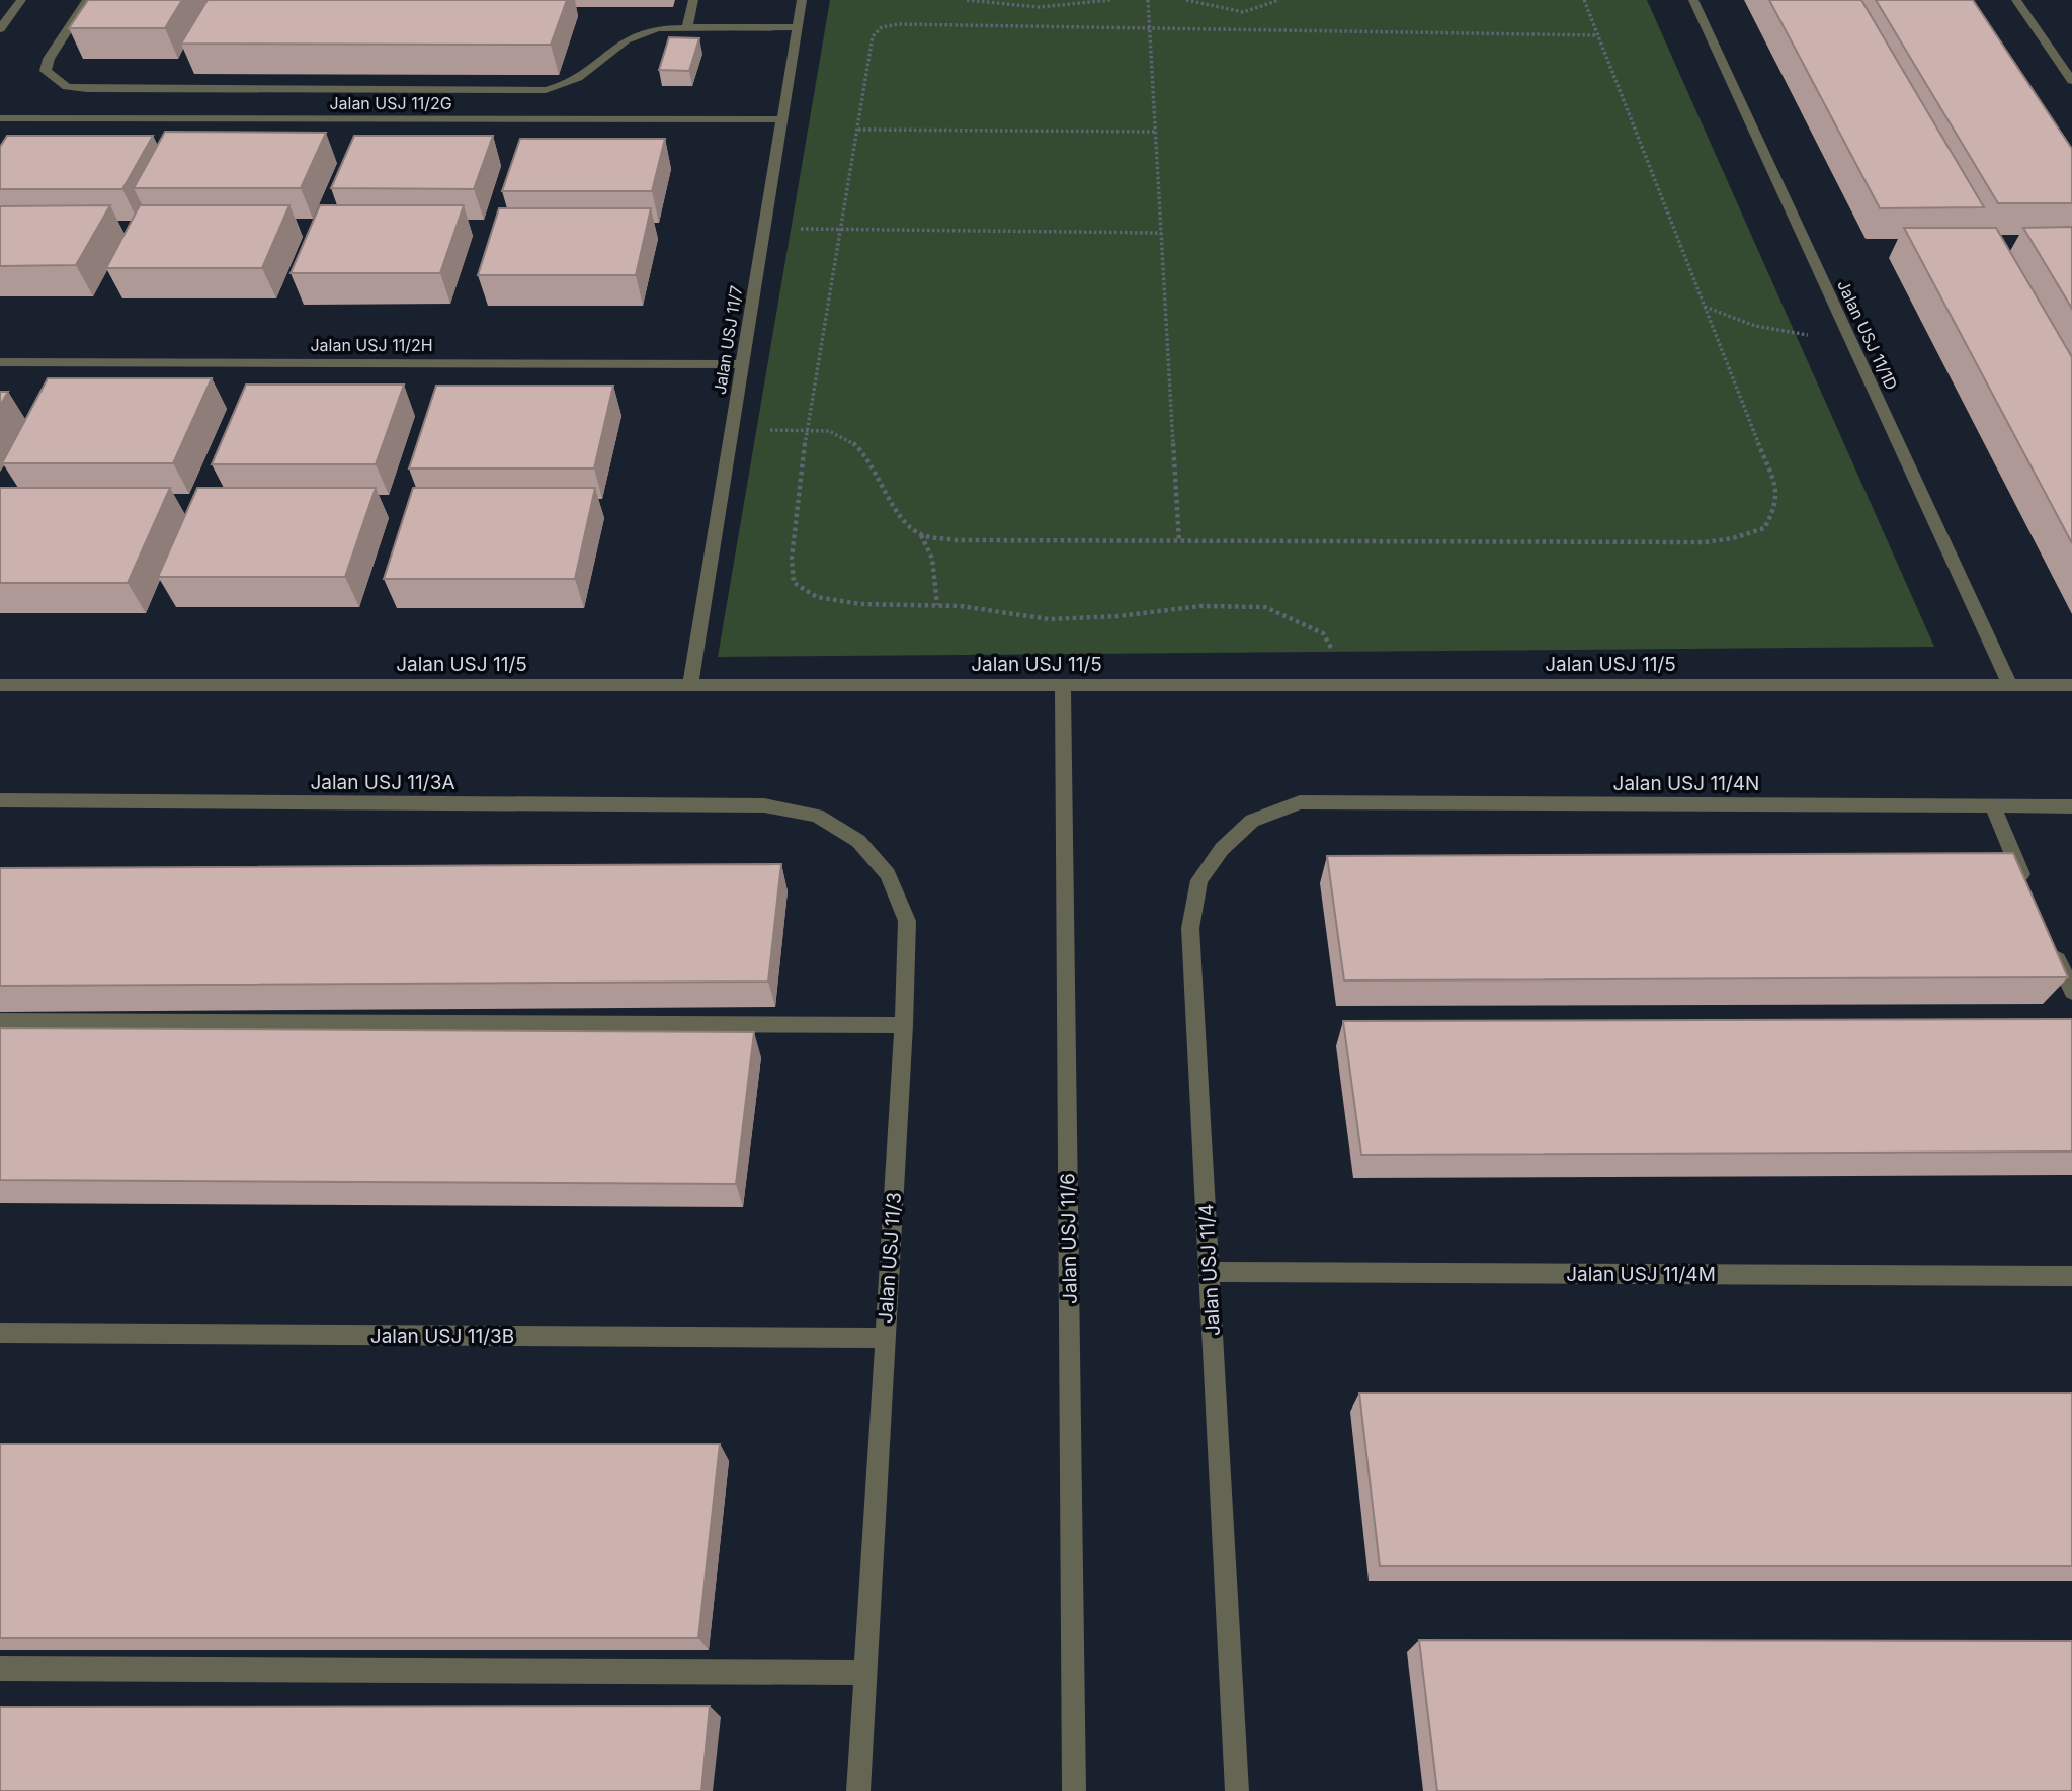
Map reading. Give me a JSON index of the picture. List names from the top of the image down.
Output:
{
  "streets": {
    "street": [
      "Jalan USJ 11/2G",
      "Jalan USJ 11/1D",
      "Jalan USJ 11/7",
      "Jalan USJ 11/2H",
      "Jalan USJ 11/5",
      "Jalan USJ 11/3A",
      "Jalan USJ 11/4N",
      "Jalan USJ 11/6",
      "Jalan USJ 11/3",
      "Jalan USJ 11/4",
      "Jalan USJ 11/4M",
      "Jalan USJ 11/3B"
    ]
  },
  "crossings": [
    ["Jalan USJ 11/2G", "Jalan USJ 11/7"],
    ["Jalan USJ 11/1D", "Jalan USJ 11/5"],
    ["Jalan USJ 11/7", "Jalan USJ 11/2H"],
    ["Jalan USJ 11/7", "Jalan USJ 11/5"],
    ["Jalan USJ 11/5", "Jalan USJ 11/6"],
    ["Jalan USJ 11/3A", "Jalan USJ 11/3"],
    ["Jalan USJ 11/4N", "Jalan USJ 11/4"],
    ["Jalan USJ 11/3", "Jalan USJ 11/3B"],
    ["Jalan USJ 11/4", "Jalan USJ 11/4M"]
  ]
}
